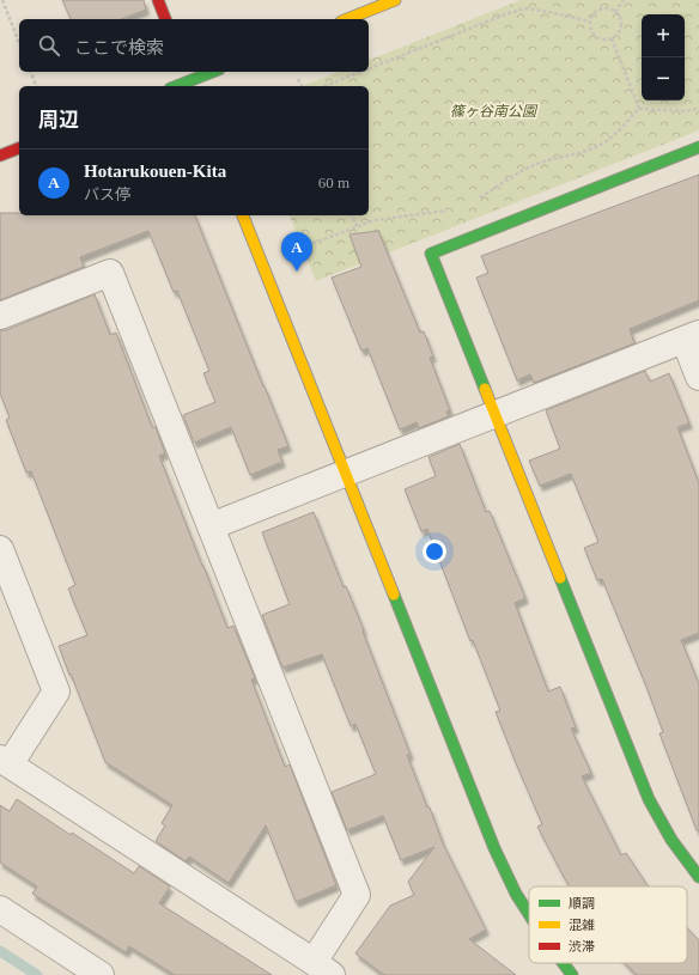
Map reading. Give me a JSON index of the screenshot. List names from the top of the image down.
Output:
{
  "parks": ["篠ヶ谷南公園"],
  "legend": ["順調", "混雑", "渋滞"],
  "page": {
    "map_buttons": ["+", "−"],
    "search": "ここで検索",
    "heading": "周辺",
    "list": [
      {
        "mark": "A",
        "name": "Hotarukouen-Kita",
        "note": "バス停",
        "value": "60 m"
      }
    ],
    "pins": "A"
  }
}
